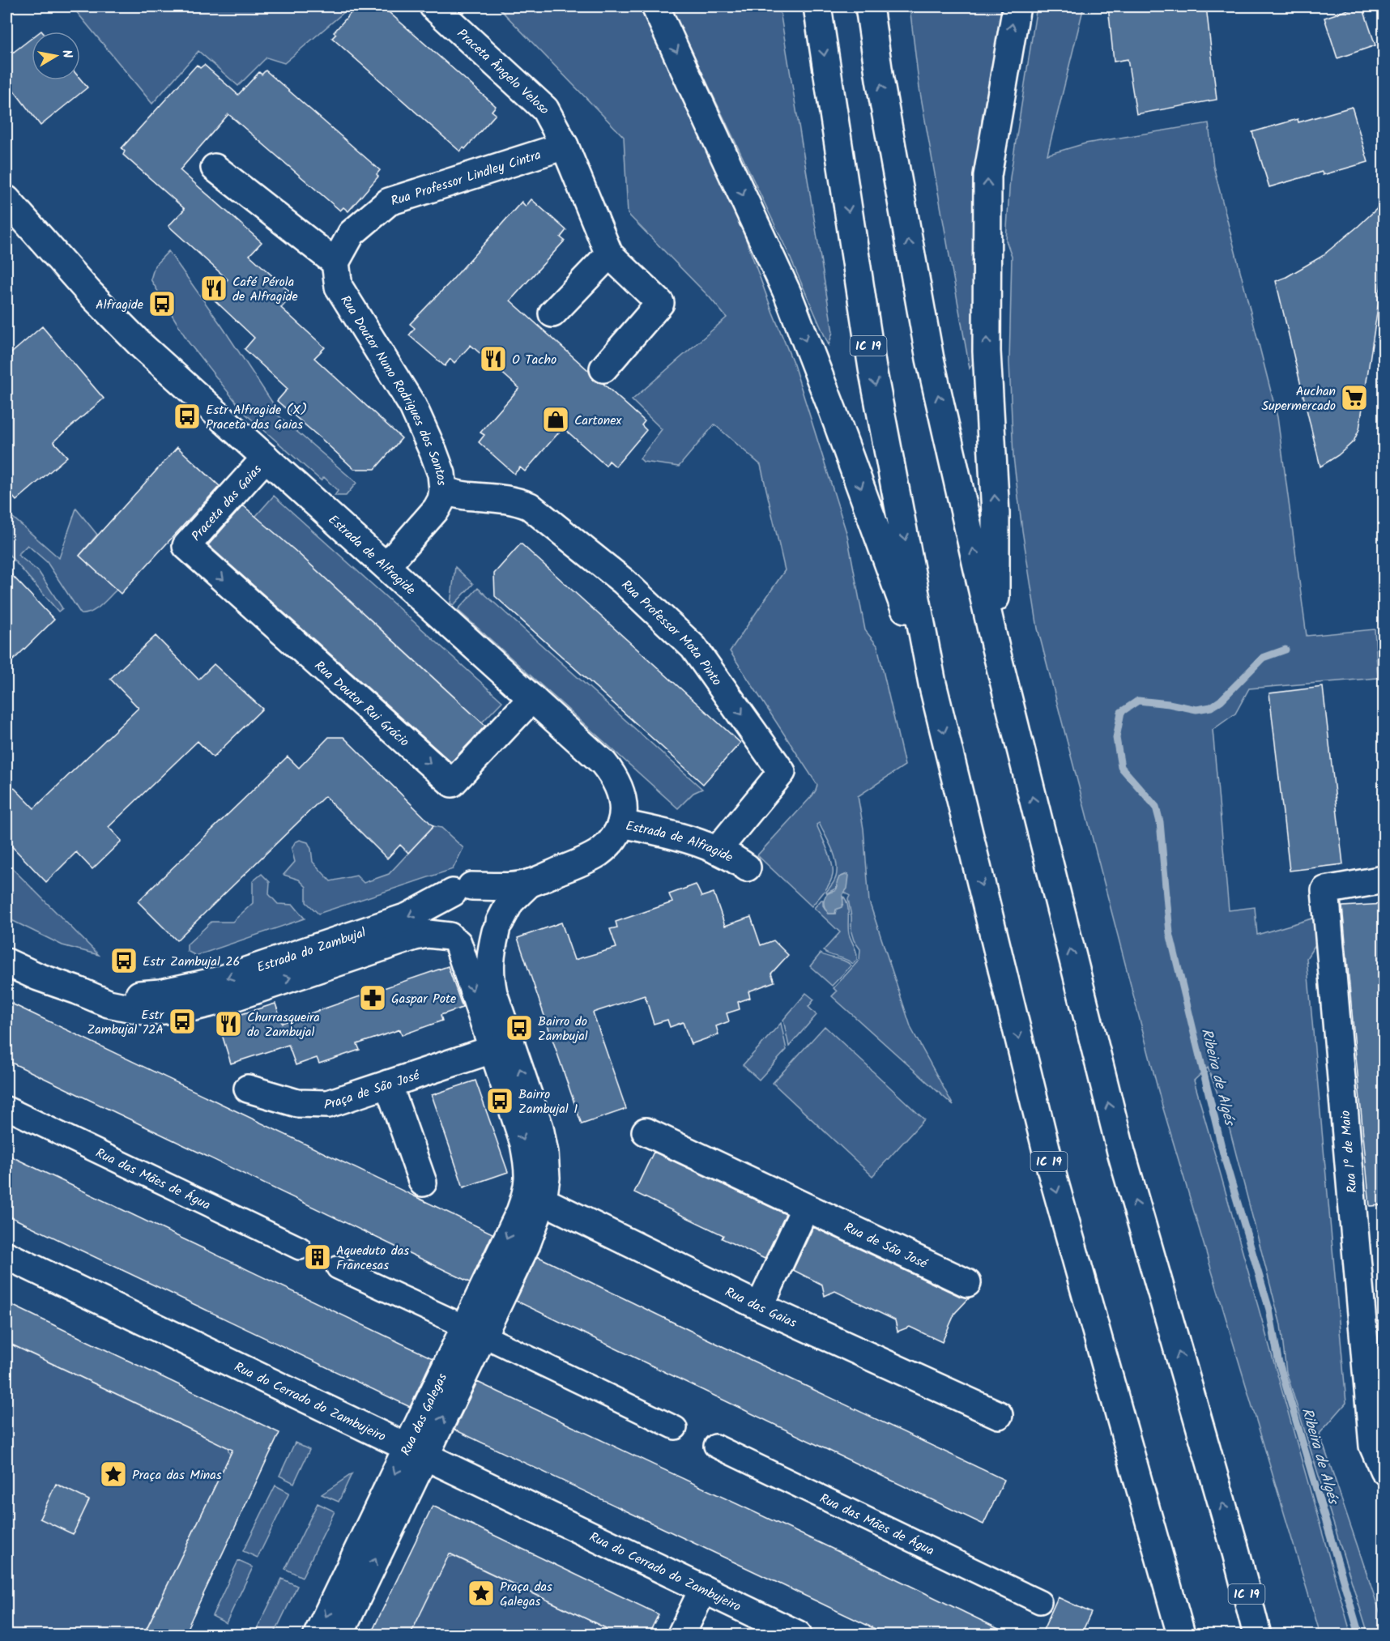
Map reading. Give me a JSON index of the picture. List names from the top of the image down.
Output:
{
  "streets": {
    "main road": [
      "Praceta Ângelo Veloso",
      "Rua Professor Lindley Cintra",
      "IC 19",
      "Rua Doutor Nuno Rodrigues dos Santos",
      "Praceta das Gaias",
      "Estrada de Alfragide",
      "Rua Professor Mota Pinto",
      "Rua Doutor Rui Grácio",
      "Estrada do Zambujal",
      "Praça de São José",
      "Rua 1º de Maio",
      "Rua de São José",
      "Rua das Gaias",
      "Rua do Cerrado do Zambujeiro",
      "Rua das Galegas"
    ],
    "street": ["Rua das Mães de Água"]
  },
  "crossings": [
    ["Praceta Ângelo Veloso", "Rua Professor Lindley Cintra"],
    ["Rua Professor Lindley Cintra", "Rua Doutor Nuno Rodrigues dos Santos"],
    ["Rua Doutor Nuno Rodrigues dos Santos", "Estrada de Alfragide"],
    ["Rua Doutor Nuno Rodrigues dos Santos", "Rua Professor Mota Pinto"],
    ["Praceta das Gaias", "Estrada de Alfragide"],
    ["Praceta das Gaias", "Rua Doutor Rui Grácio"],
    ["Estrada de Alfragide", "Rua Professor Mota Pinto"],
    ["Estrada de Alfragide", "Rua Doutor Rui Grácio"],
    ["Estrada de Alfragide", "Estrada do Zambujal"],
    ["Rua das Gaias", "Rua das Galegas"],
    ["Rua do Cerrado do Zambujeiro", "Rua das Galegas"]
  ],
  "water": ["Ribeira de Algés"],
  "places": {
    "restaurant": ["Café Pérola de Alfragide", "O Tacho", "Churrasqueira do Zambujal"],
    "bus stop": [
      "Alfragide",
      "Estr Alfragide (X) Praceta das Gaias",
      "Estr Zambujal 26",
      "Estr Zambujal 72A",
      "Bairro do Zambujal",
      "Bairro Zambujal 1"
    ],
    "supermarket": ["Auchan Supermercado"],
    "shop": ["Cartonex"],
    "pharmacy": ["Gaspar Pote"],
    "building": ["Aqueduto das Francesas"],
    "place": ["Praça das Minas", "Praça das Galegas"]
  },
  "north": "right"
}
